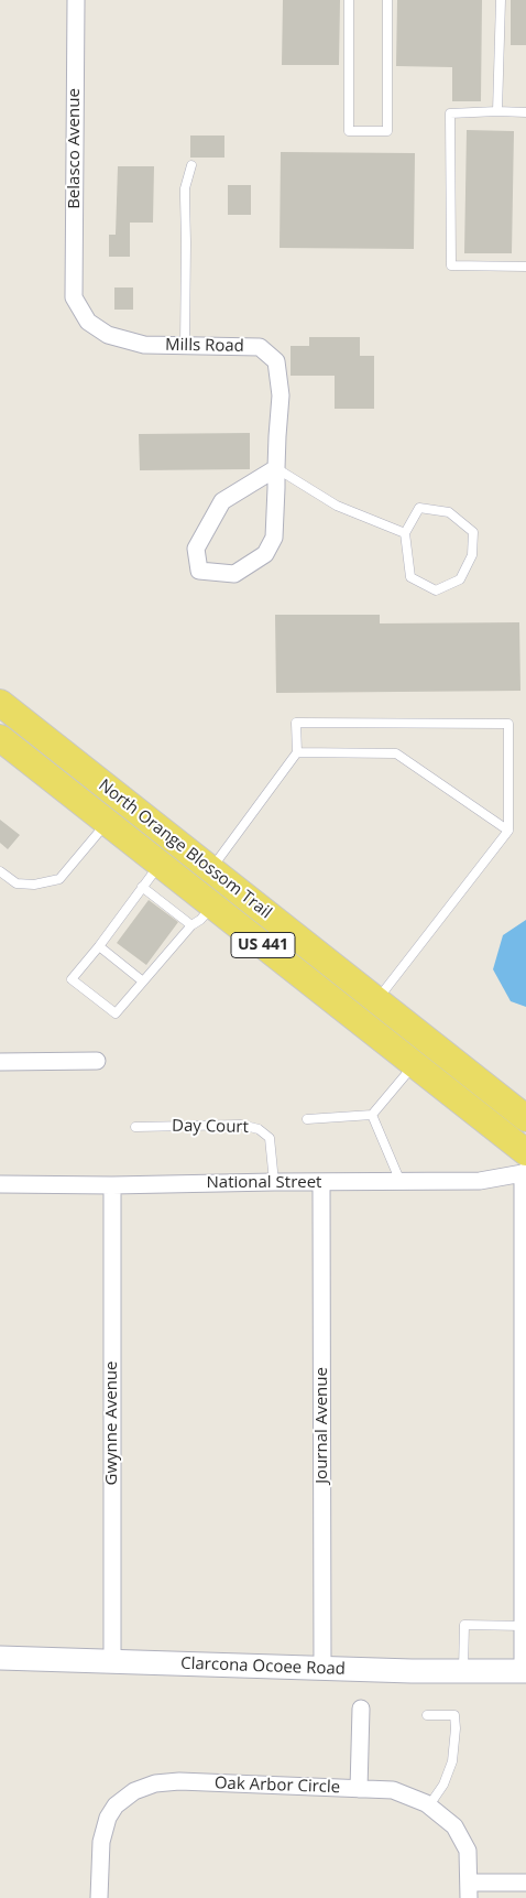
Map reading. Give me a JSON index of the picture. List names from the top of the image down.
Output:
{
  "streets": {
    "main road": ["North Orange Blossom Trail", "US 441", "Clarcona Ocoee Road"],
    "street": [
      "Belasco Avenue",
      "Mills Road",
      "National Street",
      "Gwynne Avenue",
      "Journal Avenue",
      "Oak Arbor Circle"
    ],
    "lane": ["Day Court"]
  },
  "crossings": [
    ["Belasco Avenue", "Mills Road"],
    ["North Orange Blossom Trail", "National Street"],
    ["Day Court", "National Street"],
    ["National Street", "Gwynne Avenue"],
    ["National Street", "Journal Avenue"],
    ["Gwynne Avenue", "Clarcona Ocoee Road"],
    ["Journal Avenue", "Clarcona Ocoee Road"]
  ]
}
